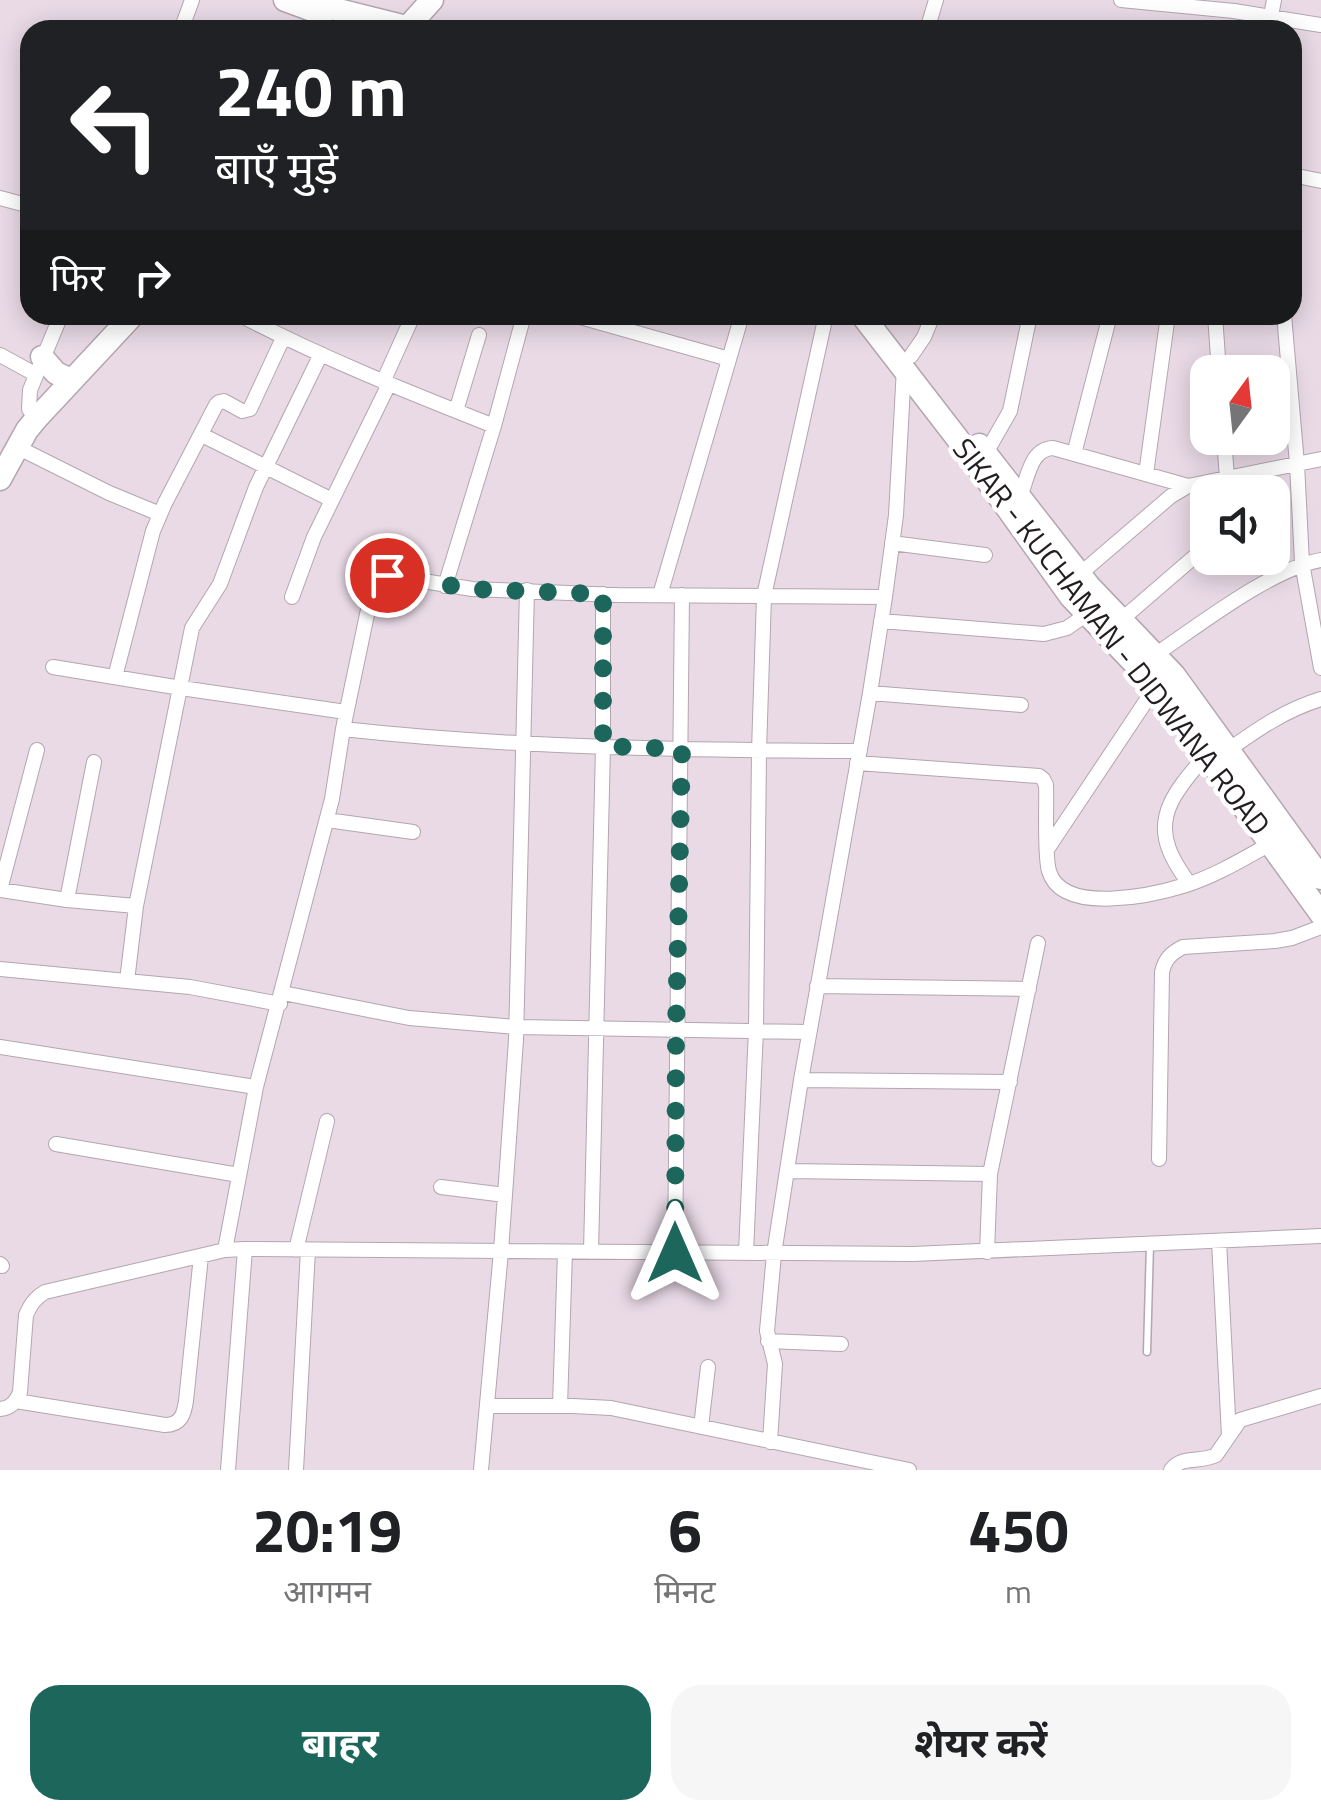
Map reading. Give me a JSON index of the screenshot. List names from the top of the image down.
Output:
{
  "streets": {
    "main road": ["SIKAR - KUCHAMAN - DIDWANA ROAD"]
  },
  "north": "top",
  "page": {
    "turn": ["240 m", "बाएँ मुड़ें"],
    "then": "फिर",
    "eta": [
      "20:19",
      "आगमन",
      "6",
      "मिनट",
      "450",
      "m"
    ],
    "buttons": ["बाहर", "शेयर करें"]
  }
}
